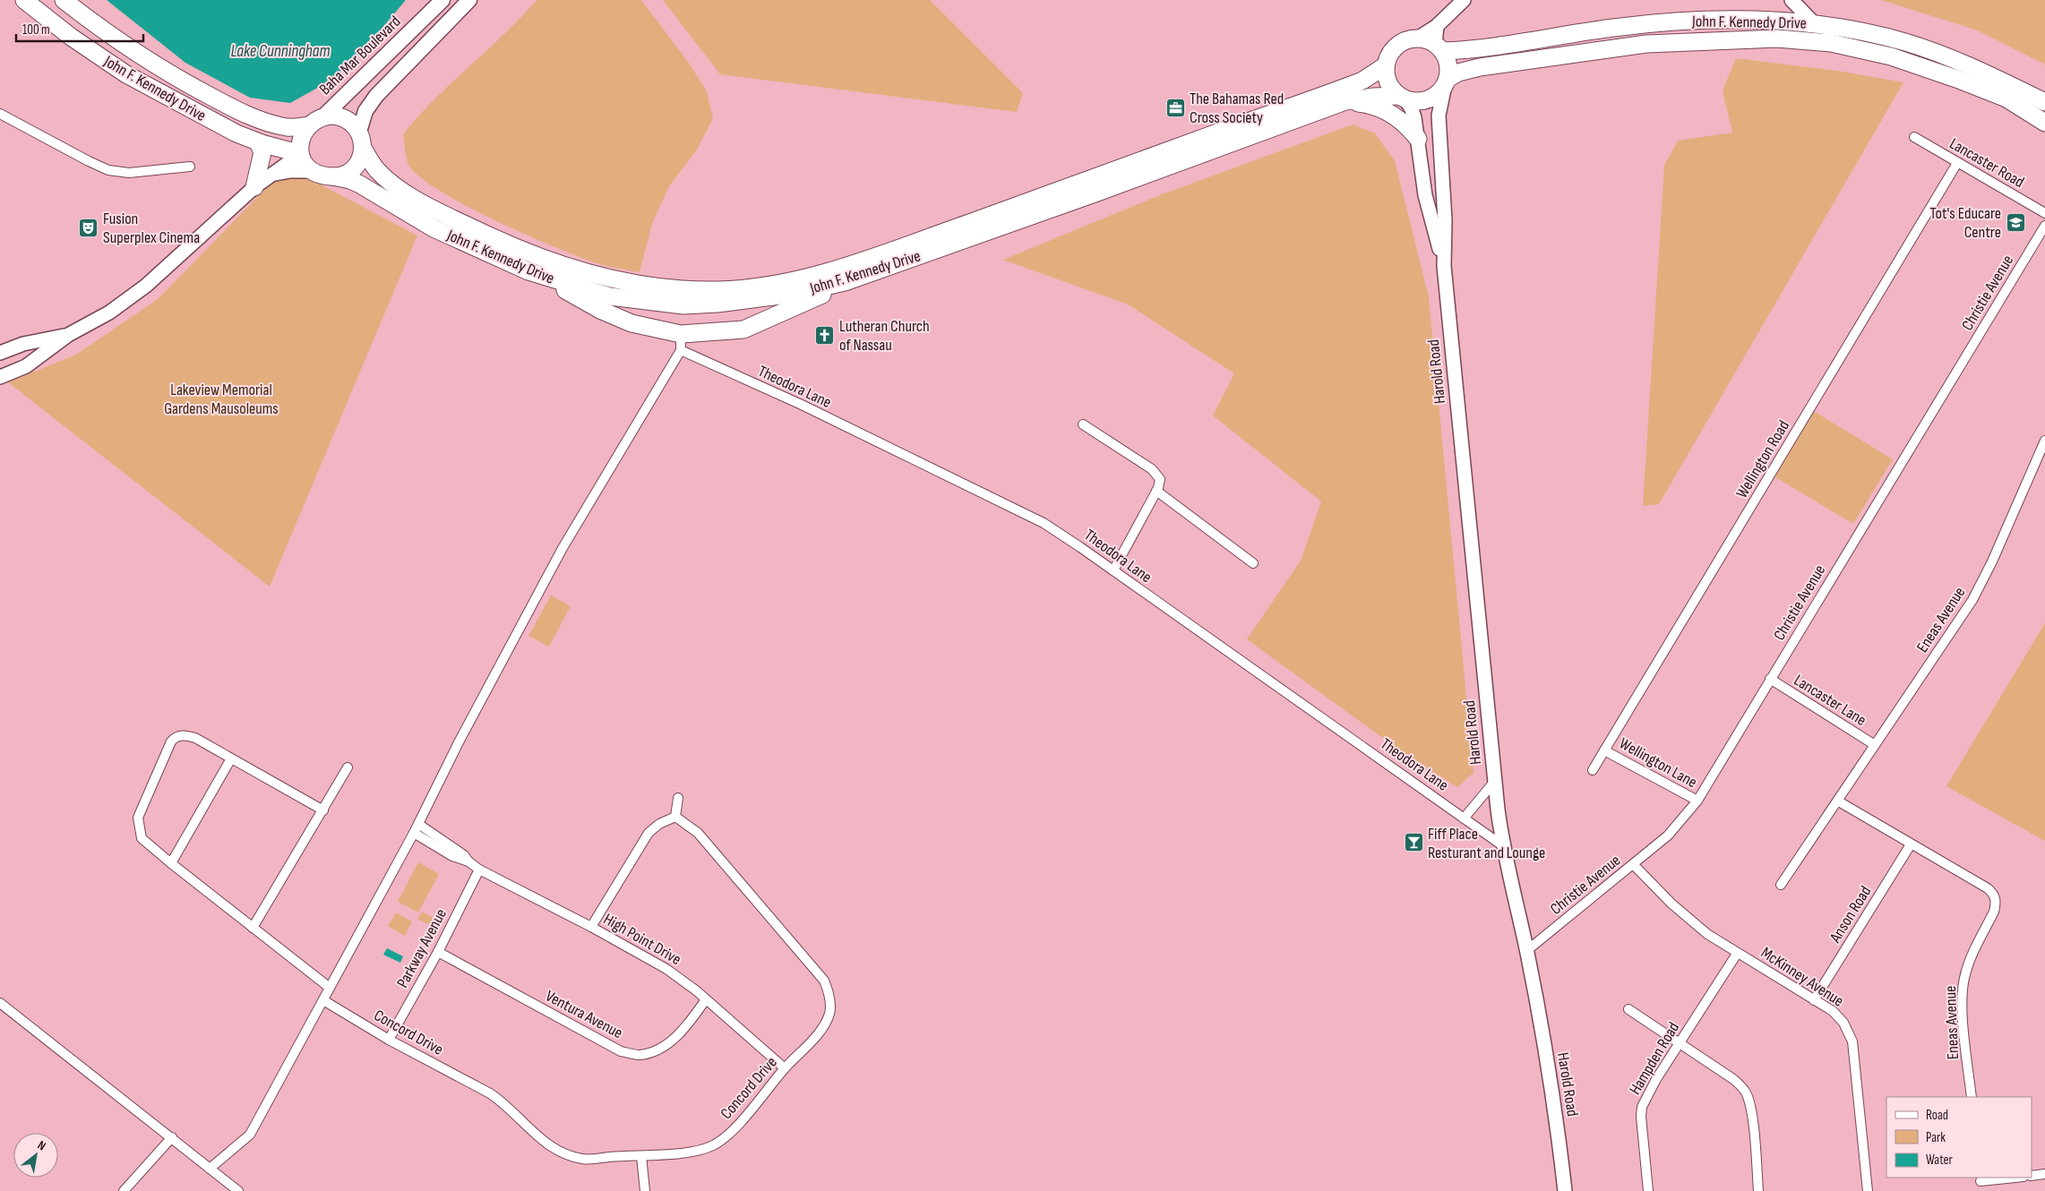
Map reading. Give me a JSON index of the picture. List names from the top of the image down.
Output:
{
  "streets": {
    "highway": ["John F. Kennedy Drive"],
    "main road": ["Baha Mar Boulevard", "Harold Road"],
    "street": [
      "Lancaster Road",
      "Christie Avenue",
      "Theodora Lane",
      "Wellington Road",
      "Eneas Avenue",
      "Lancaster Lane",
      "Wellington Lane",
      "Anson Road",
      "High Point Drive",
      "Parkway Avenue",
      "McKinney Avenue",
      "Ventura Avenue",
      "Concord Drive",
      "Hampden Road"
    ]
  },
  "crossings": [
    ["John F. Kennedy Drive", "Baha Mar Boulevard"],
    ["John F. Kennedy Drive", "Harold Road"],
    ["Lancaster Road", "Wellington Road"],
    ["Christie Avenue", "Harold Road"],
    ["Christie Avenue", "Lancaster Lane"],
    ["Christie Avenue", "Wellington Lane"],
    ["Christie Avenue", "McKinney Avenue"],
    ["Harold Road", "Theodora Lane"],
    ["Wellington Road", "Wellington Lane"],
    ["Eneas Avenue", "Lancaster Lane"],
    ["Eneas Avenue", "Anson Road"],
    ["Anson Road", "McKinney Avenue"],
    ["High Point Drive", "Parkway Avenue"],
    ["High Point Drive", "Ventura Avenue"],
    ["High Point Drive", "Concord Drive"],
    ["Parkway Avenue", "Ventura Avenue"],
    ["Parkway Avenue", "Concord Drive"],
    ["McKinney Avenue", "Hampden Road"]
  ],
  "water": ["Lake Cunningham"],
  "parks": ["Lakeview Memorial Gardens Mausoleums"],
  "places": {
    "office": ["The Bahamas Red Cross Society"],
    "school or university": ["Tot's Educare Centre"],
    "theatre": ["Fusion Superplex Cinema"],
    "church": ["Lutheran Church of Nassau"],
    "bar": ["Fiff Place Resturant and Lounge"]
  },
  "legend": ["Road", "Park", "Water"],
  "scale_bar": "100 m",
  "north": "top right"
}
